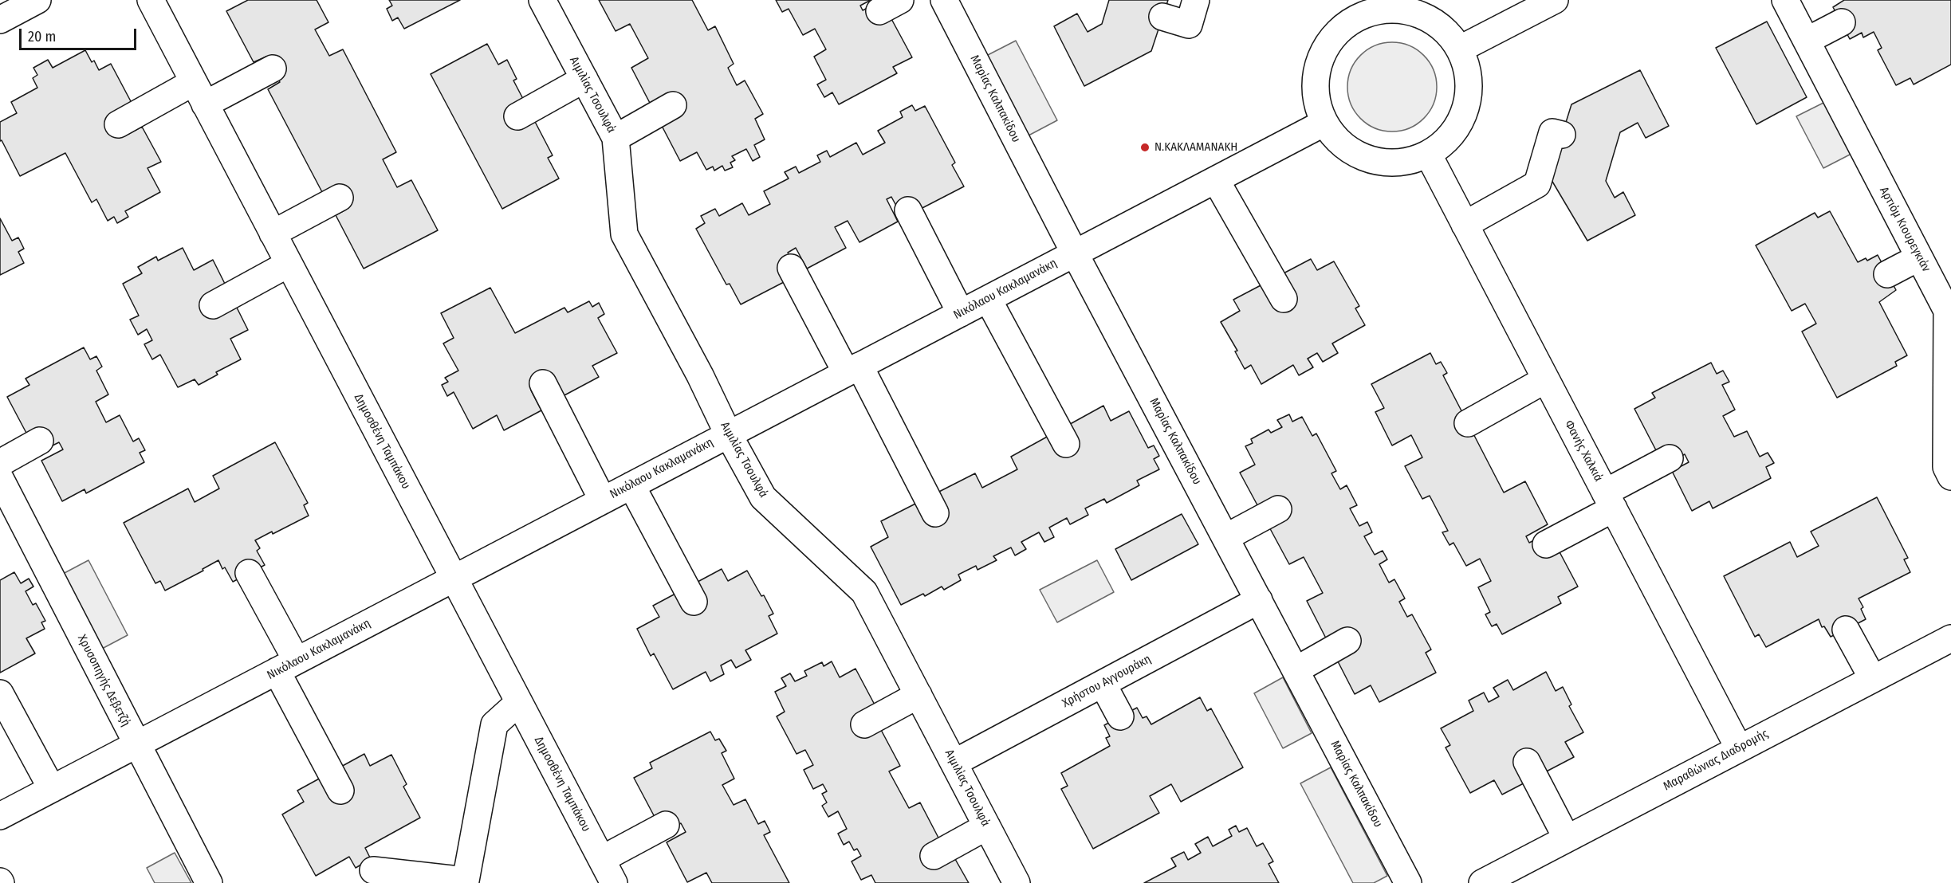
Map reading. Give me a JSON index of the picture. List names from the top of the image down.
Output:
{
  "streets": {
    "street": [
      "Αιμιλίας Τσουλφά",
      "Μαρίας Καλπακίδου",
      "Αρτιόμ Κιουρεγκιάν",
      "Νικόλαου Κακλαμανάκη",
      "Δημοσθένη Ταμπάκου",
      "Φανής Χαλκιά",
      "Χρυσοπηγής Δεβετζή",
      "Χρήστου Αγγουράκη",
      "Μαραθώνιας Διαδρομής"
    ]
  },
  "crossings": [
    ["Αιμιλίας Τσουλφά", "Νικόλαου Κακλαμανάκη"],
    ["Αιμιλίας Τσουλφά", "Χρήστου Αγγουράκη"],
    ["Μαρίας Καλπακίδου", "Νικόλαου Κακλαμανάκη"],
    ["Μαρίας Καλπακίδου", "Χρήστου Αγγουράκη"],
    ["Νικόλαου Κακλαμανάκη", "Δημοσθένη Ταμπάκου"],
    ["Νικόλαου Κακλαμανάκη", "Φανής Χαλκιά"],
    ["Νικόλαου Κακλαμανάκη", "Χρυσοπηγής Δεβετζή"],
    ["Φανής Χαλκιά", "Μαραθώνιας Διαδρομής"]
  ],
  "places": ["Ν.ΚΑΚΛΑΜΑΝΑΚΗ"],
  "scale_bar": "20 m"
}
